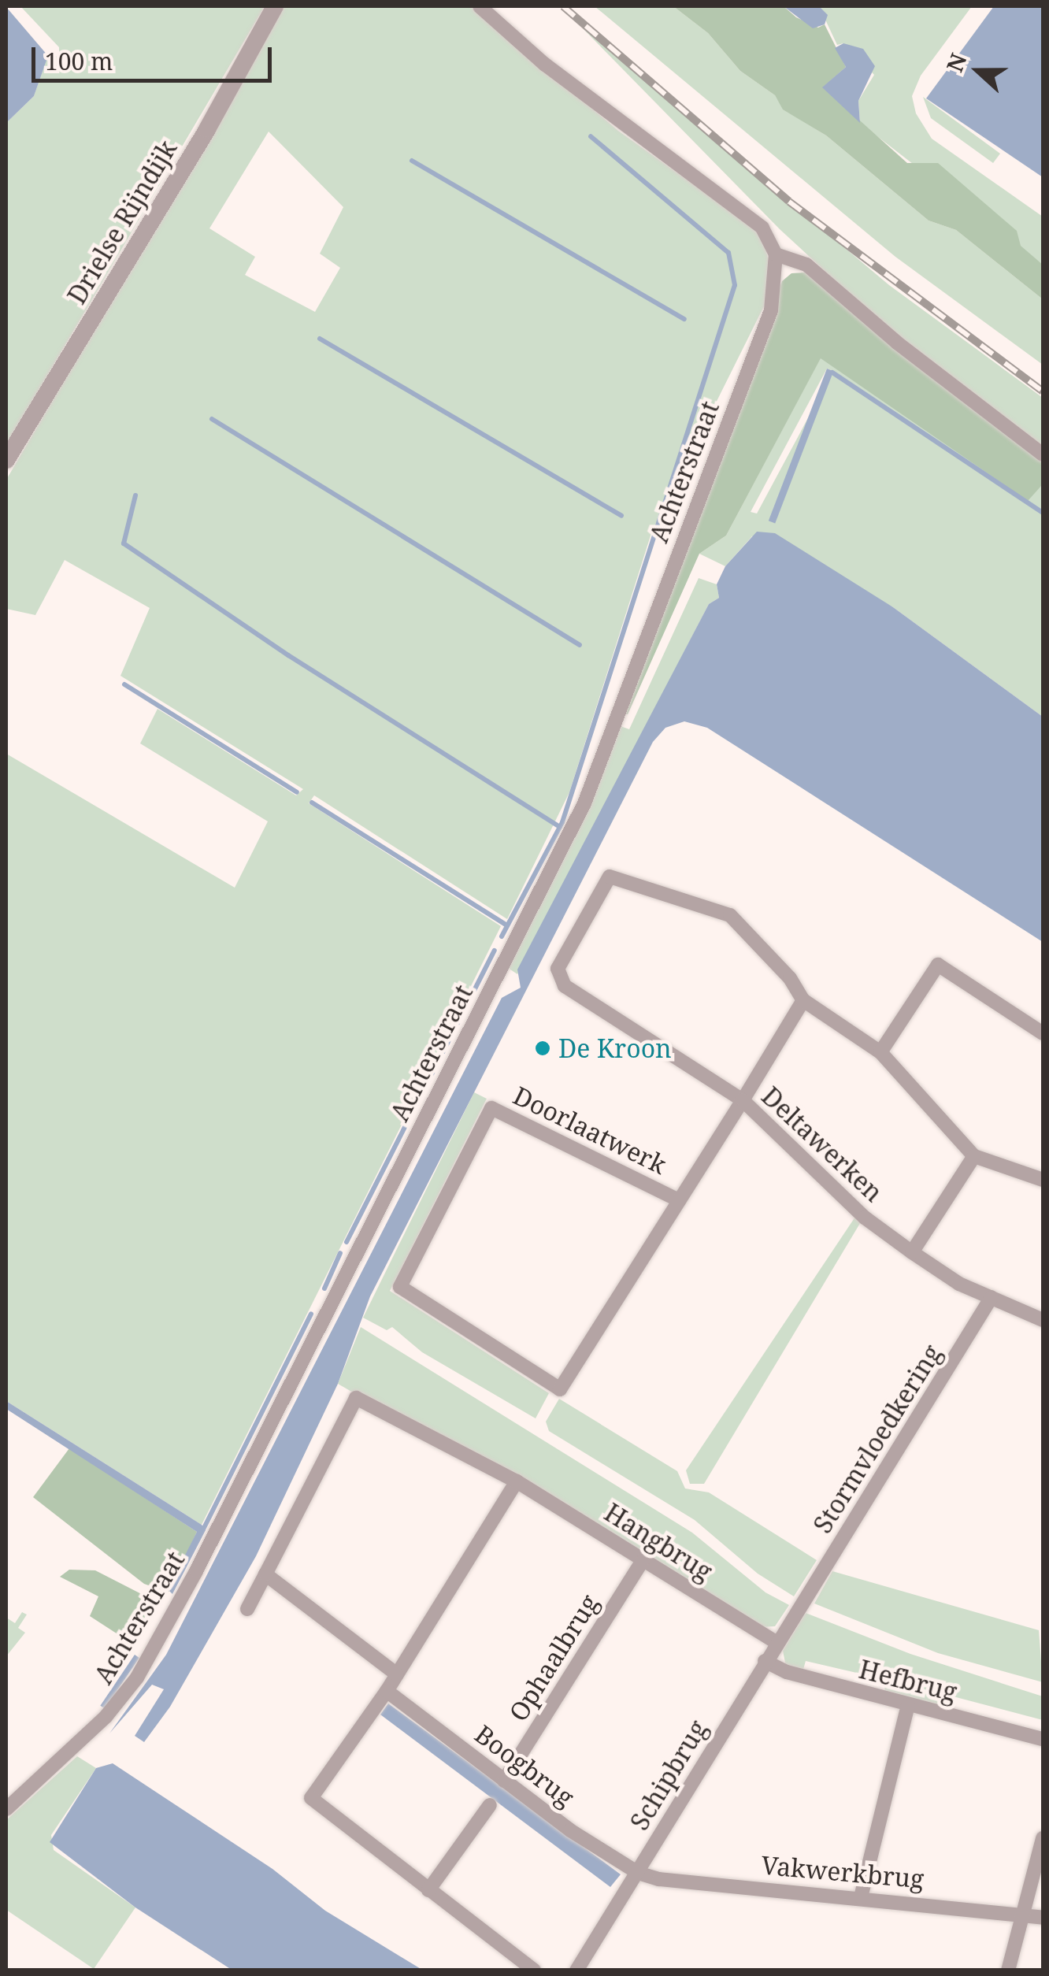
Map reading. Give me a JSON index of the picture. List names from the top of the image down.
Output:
{
  "streets": {
    "street": [
      "Drielse Rijndijk",
      "Achterstraat",
      "Doorlaatwerk",
      "Deltawerken",
      "Stormvloedkering",
      "Hangbrug",
      "Ophaalbrug",
      "Hefbrug",
      "Boogbrug",
      "Schipbrug",
      "Vakwerkbrug"
    ]
  },
  "crossings": [
    ["Doorlaatwerk", "Deltawerken"],
    ["Deltawerken", "Stormvloedkering"],
    ["Stormvloedkering", "Schipbrug"],
    ["Hangbrug", "Ophaalbrug"],
    ["Hangbrug", "Schipbrug"],
    ["Ophaalbrug", "Boogbrug"],
    ["Hefbrug", "Schipbrug"],
    ["Boogbrug", "Schipbrug"],
    ["Boogbrug", "Vakwerkbrug"],
    ["Schipbrug", "Vakwerkbrug"]
  ],
  "places": ["De Kroon"],
  "scale_bar": "100 m",
  "north": "left"
}
